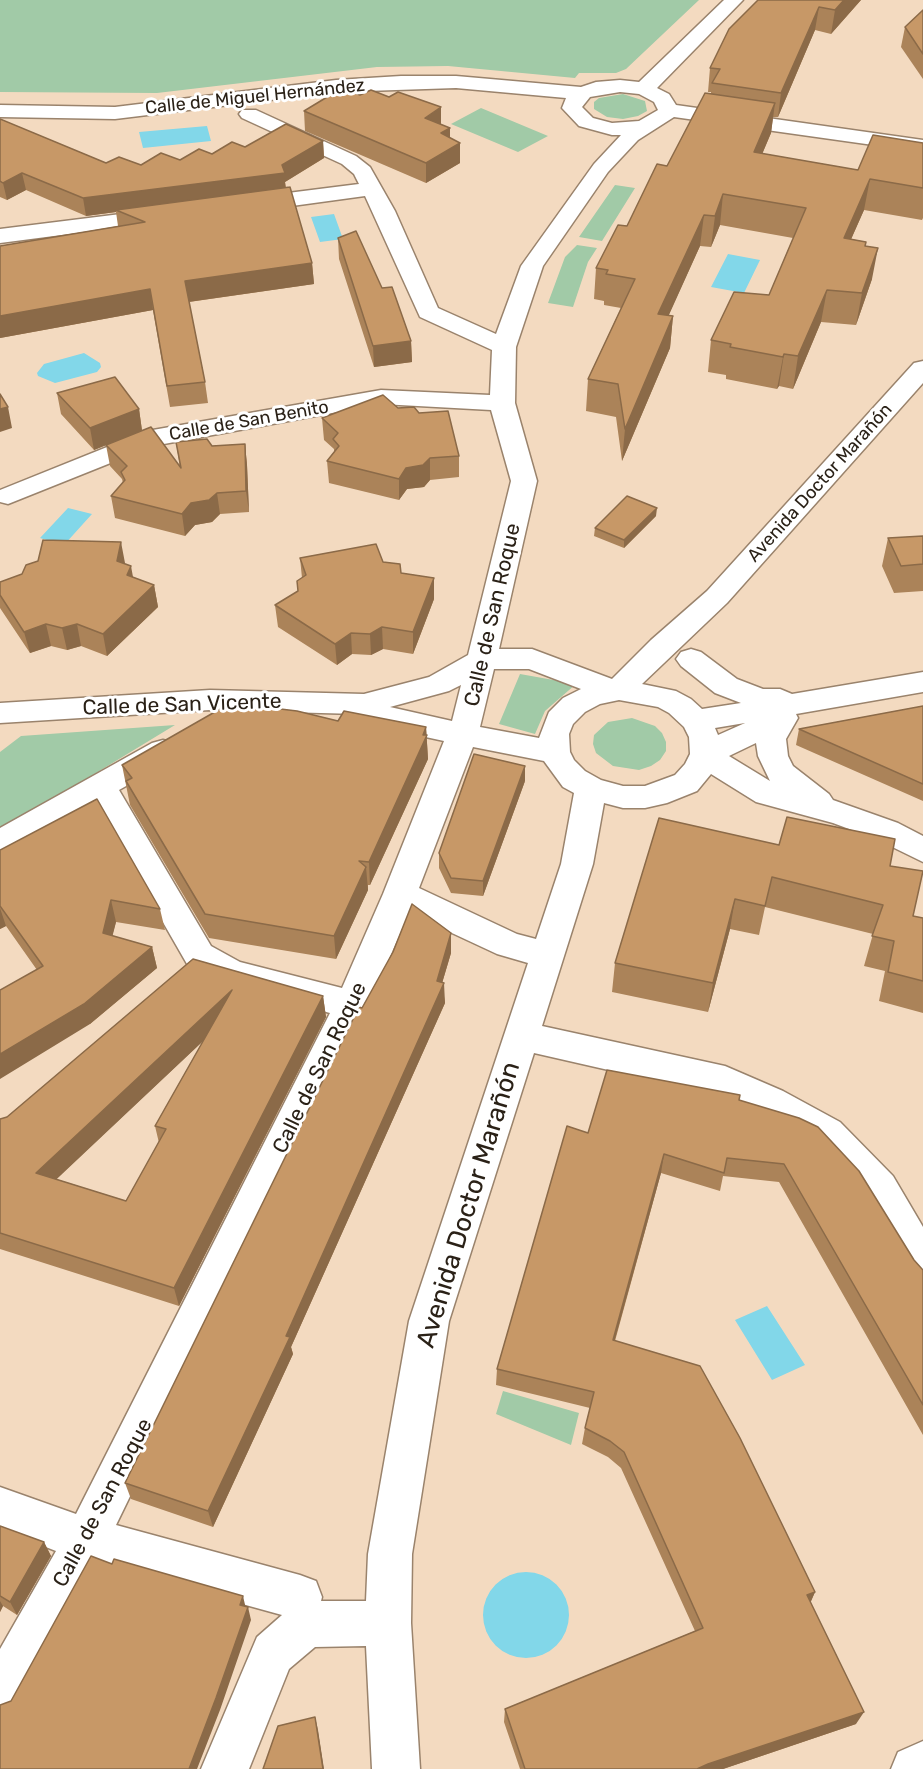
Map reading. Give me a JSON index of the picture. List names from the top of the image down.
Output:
{
  "streets": {
    "street": [
      "Calle de Miguel Hernández",
      "Calle de San Benito",
      "Avenida Doctor Marañón",
      "Calle de San Roque",
      "Calle de San Vicente"
    ]
  },
  "crossings": [
    ["Calle de Miguel Hernández", "Calle de San Roque"],
    ["Calle de San Benito", "Calle de San Roque"],
    ["Avenida Doctor Marañón", "Calle de San Vicente"],
    ["Calle de San Roque", "Calle de San Vicente"]
  ]
}
